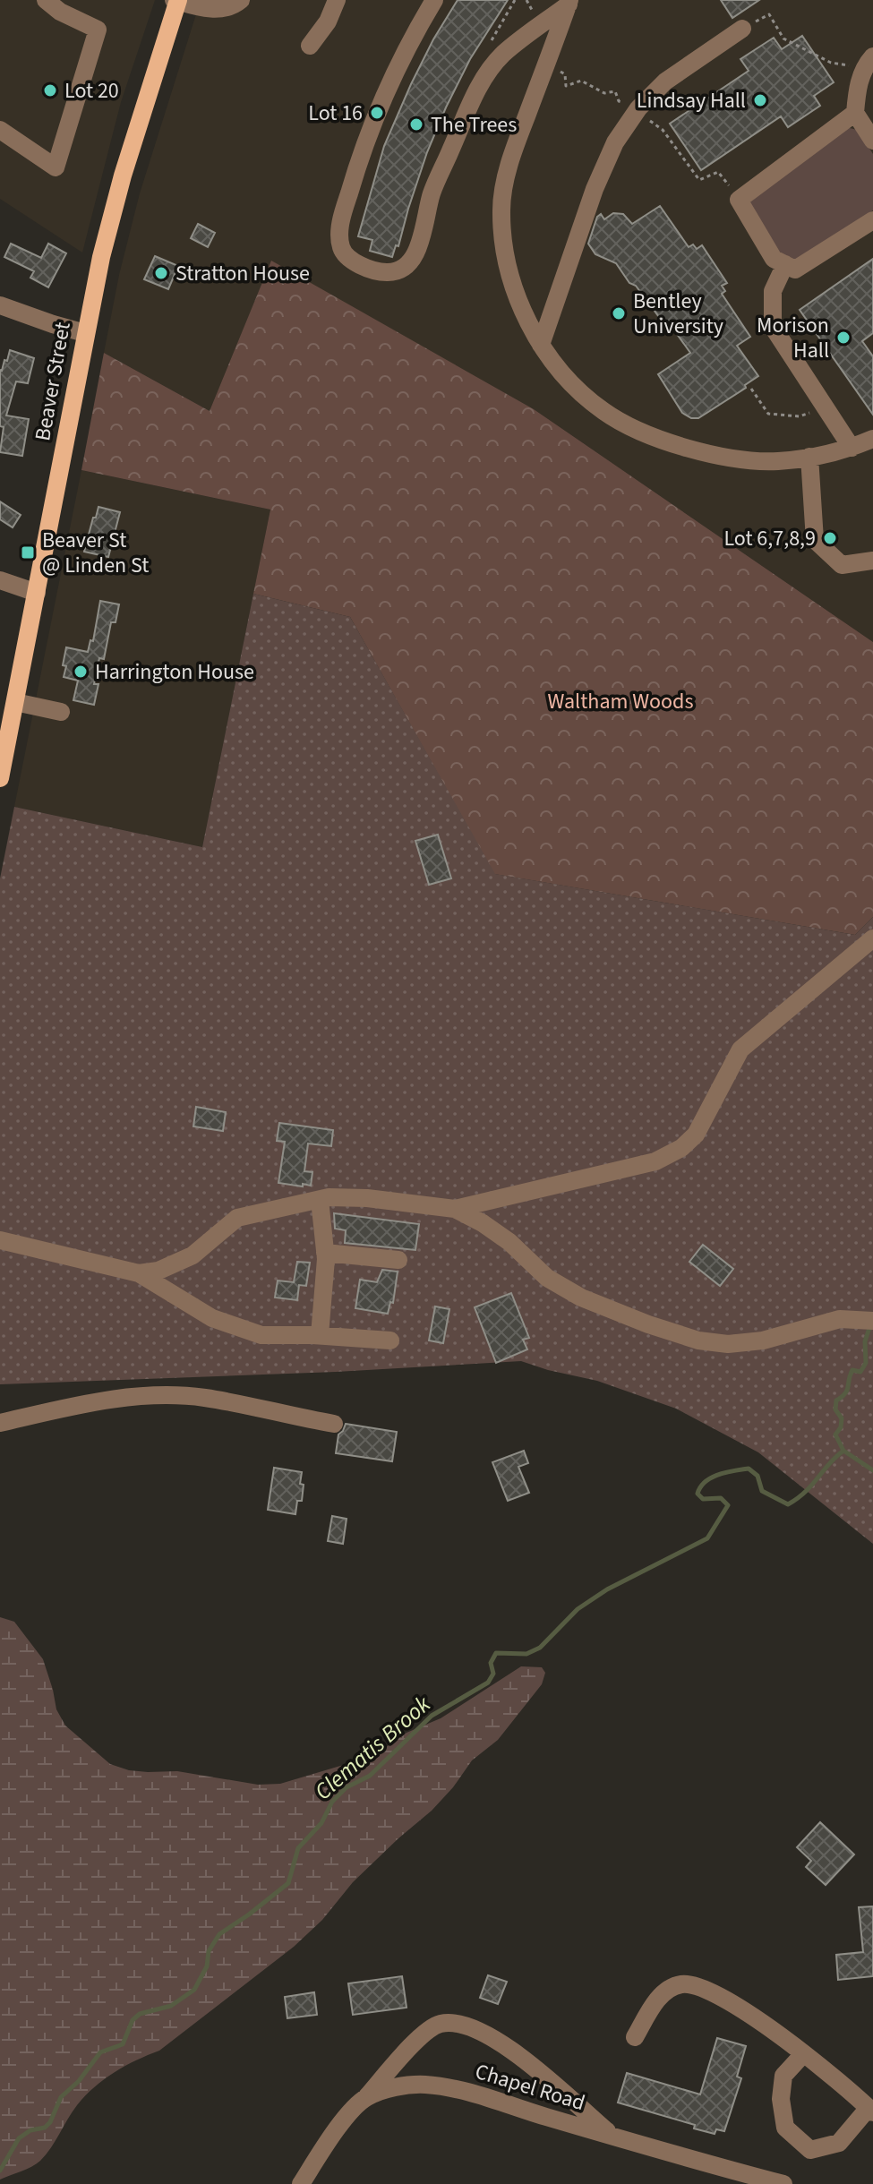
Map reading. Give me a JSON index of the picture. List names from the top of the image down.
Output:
{
  "streets": {
    "main road": ["Beaver Street"],
    "street": ["Chapel Road"]
  },
  "water": ["Clematis Brook"],
  "parks": ["Waltham Woods"],
  "places": {
    "other": [
      "Lot 20",
      "Lindsay Hall",
      "Lot 16",
      "The Trees",
      "Stratton House",
      "Bentley University",
      "Morison Hall",
      "Lot 6,7,8,9",
      "Harrington House"
    ],
    "transit": ["Beaver St @ Linden St"]
  }
}
